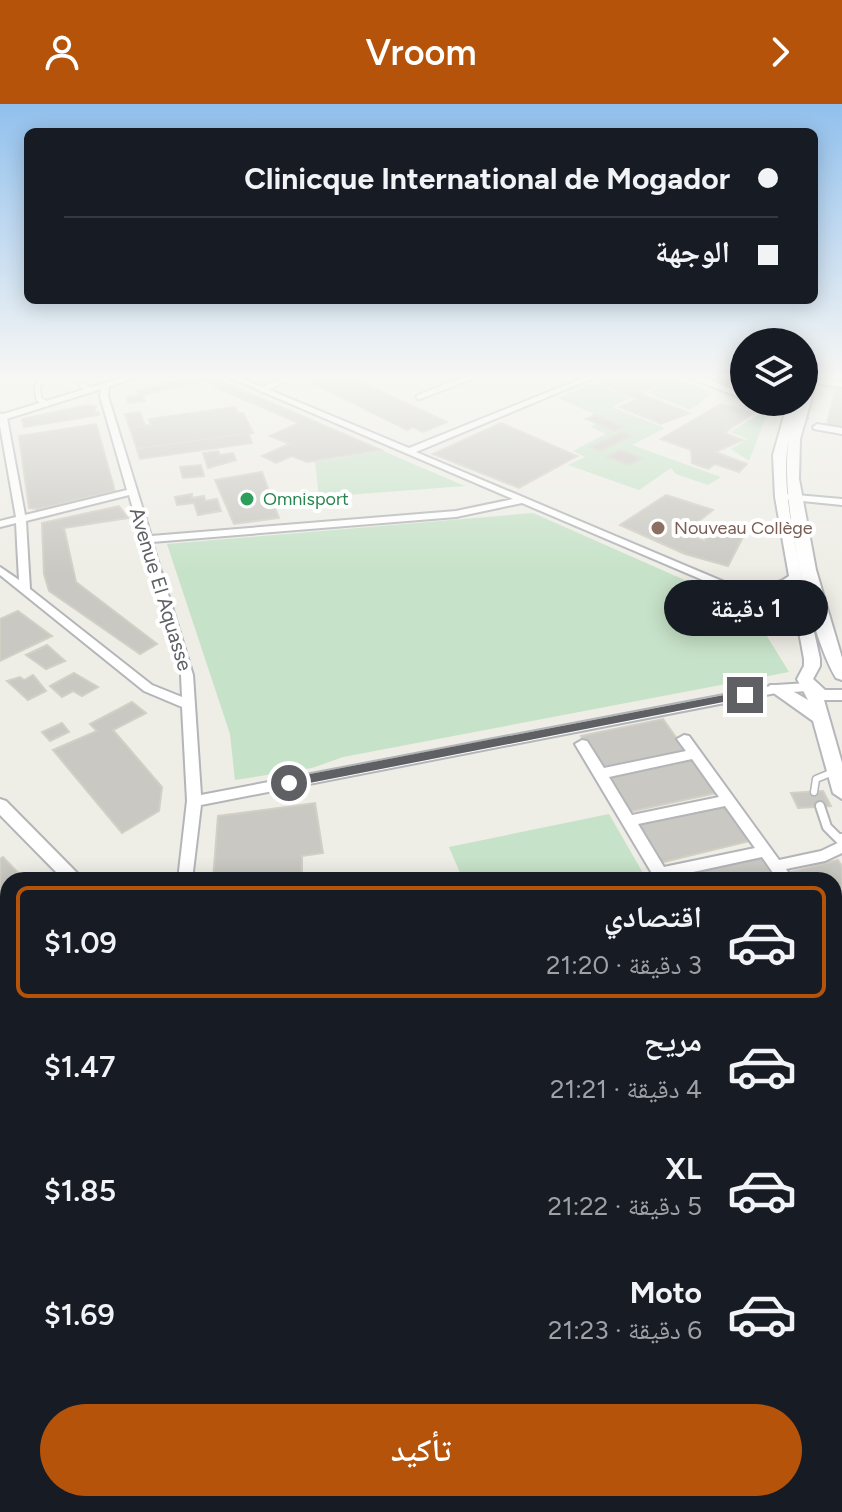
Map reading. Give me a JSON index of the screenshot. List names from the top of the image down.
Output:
{
  "streets": {
    "street": ["Avenue El Aquasse"]
  },
  "places": ["Omnisport", "Nouveau Collège"],
  "page": {
    "header": "Vroom",
    "banner": ["Clinicque International de Mogador", "الوجهة"],
    "bubble": "1 دقيقة",
    "list": [
      {
        "name": "اقتصادي",
        "note": "3 دقيقة · 21:20",
        "value": "$1.09"
      },
      {
        "name": "مريح",
        "note": "4 دقيقة · 21:21",
        "value": "$1.47"
      },
      {
        "name": "XL",
        "note": "5 دقيقة · 21:22",
        "value": "$1.85"
      },
      {
        "name": "Moto",
        "note": "6 دقيقة · 21:23",
        "value": "$1.69"
      }
    ],
    "buttons": "تأكيد"
  }
}
